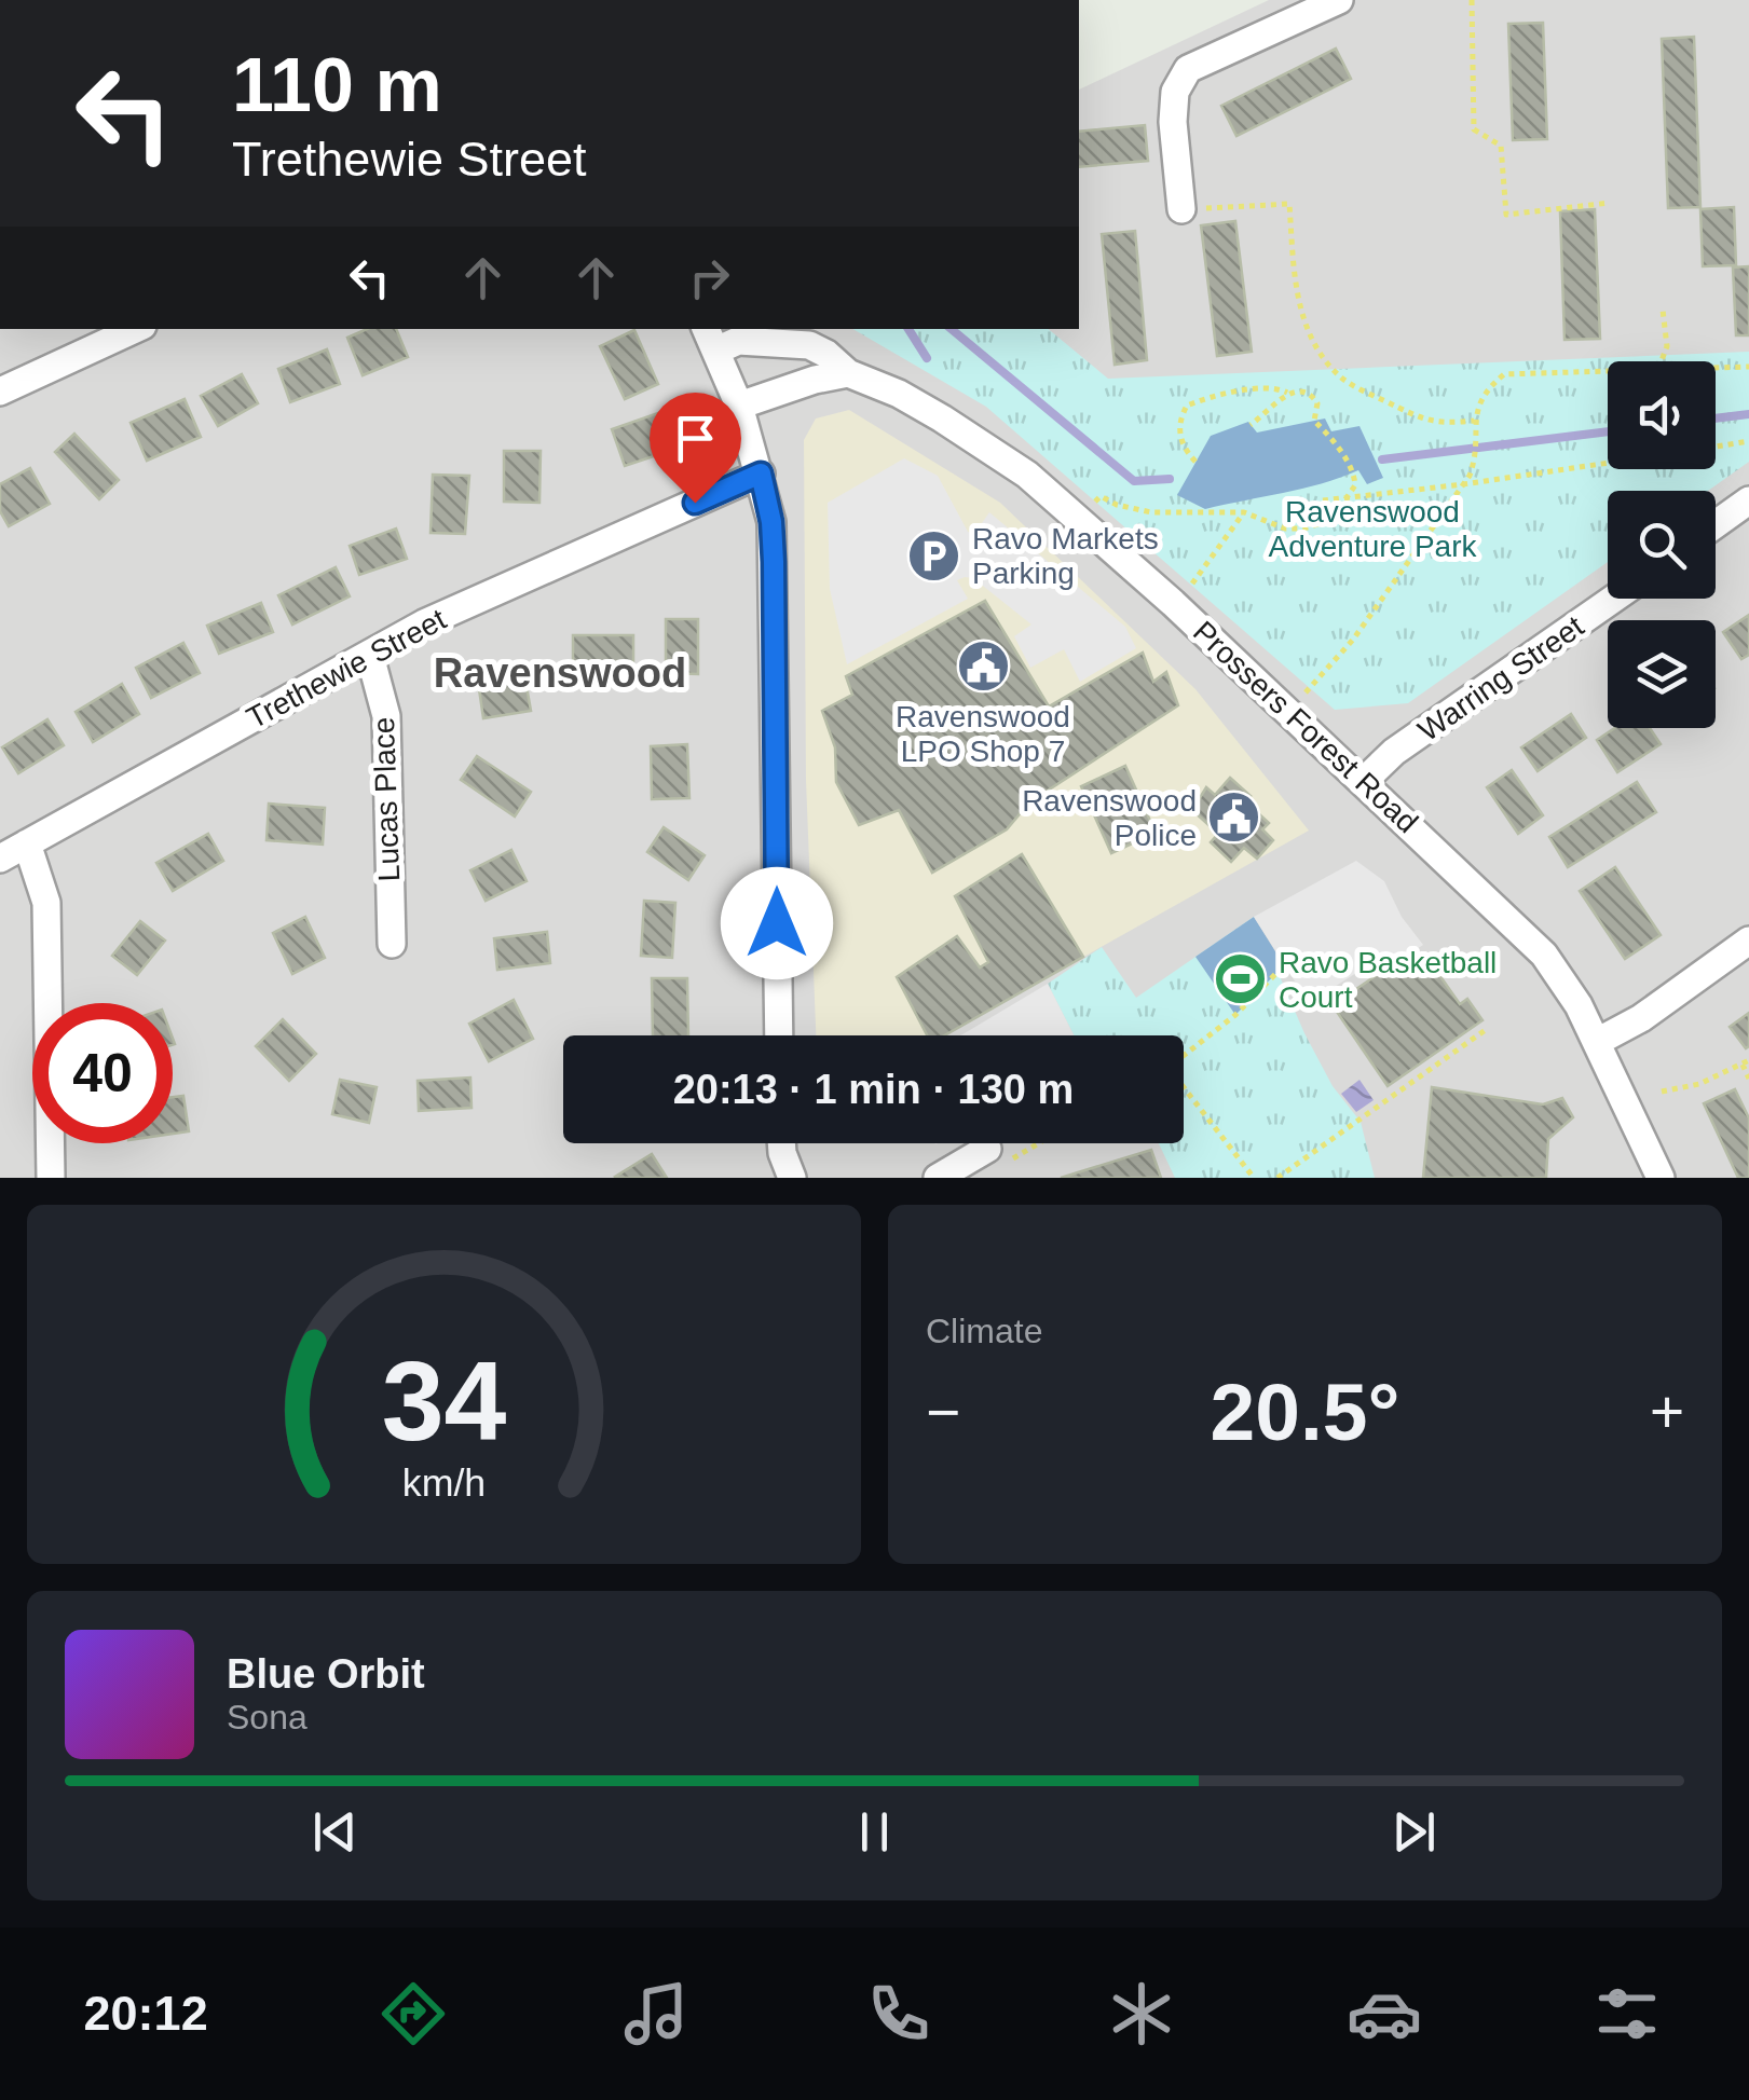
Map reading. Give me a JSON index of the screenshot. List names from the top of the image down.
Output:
{
  "streets": {
    "street": [
      "Trethewie Street",
      "Warring Street",
      "Prossers Forest Road",
      "Lucas Place"
    ]
  },
  "crossings": [
    ["Trethewie Street", "Lucas Place"],
    ["Warring Street", "Prossers Forest Road"]
  ],
  "districts": ["Ravenswood"],
  "parks": ["Ravenswood Adventure Park"],
  "places": {
    "parking": ["Ravo Markets Parking"],
    "public building": ["Ravenswood LPO Shop 7", "Ravenswood Police"],
    "sports": ["Ravo Basketball Court"]
  },
  "page": {
    "turn": ["110 m", "Trethewie Street"],
    "limit": "40",
    "trip": "20:13 · 1 min · 130 m",
    "tile": "Climate",
    "heat": ["−", "20.5°", "+"],
    "song": ["Blue Orbit", "Sona"],
    "tabs": "20:12",
    "gauge": ["34", "km/h"]
  }
}
